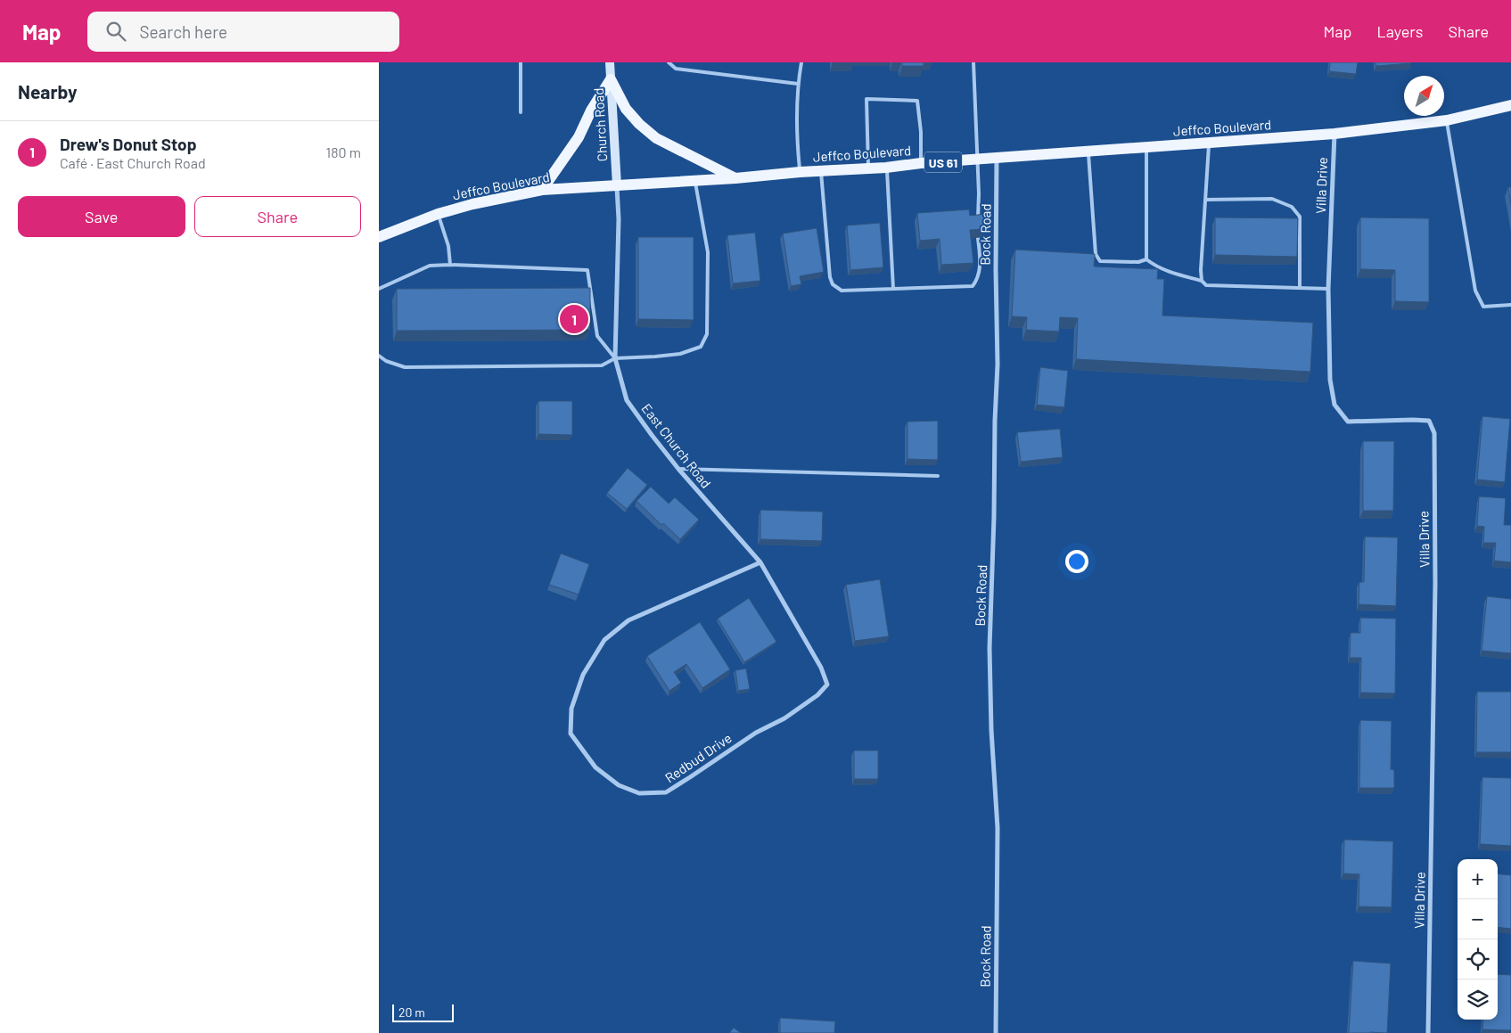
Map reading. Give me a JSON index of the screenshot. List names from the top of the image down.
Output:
{
  "streets": {
    "main road": ["Church Road", "Jeffco Boulevard", "US 61"],
    "street": [
      "Villa Drive",
      "Bock Road",
      "East Church Road",
      "Redbud Drive"
    ]
  },
  "crossings": [
    ["Church Road", "Jeffco Boulevard"],
    ["Church Road", "East Church Road"],
    ["Jeffco Boulevard", "Villa Drive"],
    ["Jeffco Boulevard", "Bock Road"],
    ["Jeffco Boulevard", "East Church Road"],
    ["East Church Road", "Redbud Drive"]
  ],
  "scale_bar": "20 m",
  "north": "top right",
  "page": {
    "header": "Map",
    "search": "Search here",
    "nav": ["Map", "Layers", "Share"],
    "heading": "Nearby",
    "list": [
      {
        "mark": "1",
        "name": "Drew's Donut Stop",
        "note": "Café · East Church Road",
        "value": "180 m"
      }
    ],
    "buttons": ["Save", "Share"],
    "pins": "1",
    "map_buttons": ["+", "−"],
    "scale": "20 m"
  }
}
